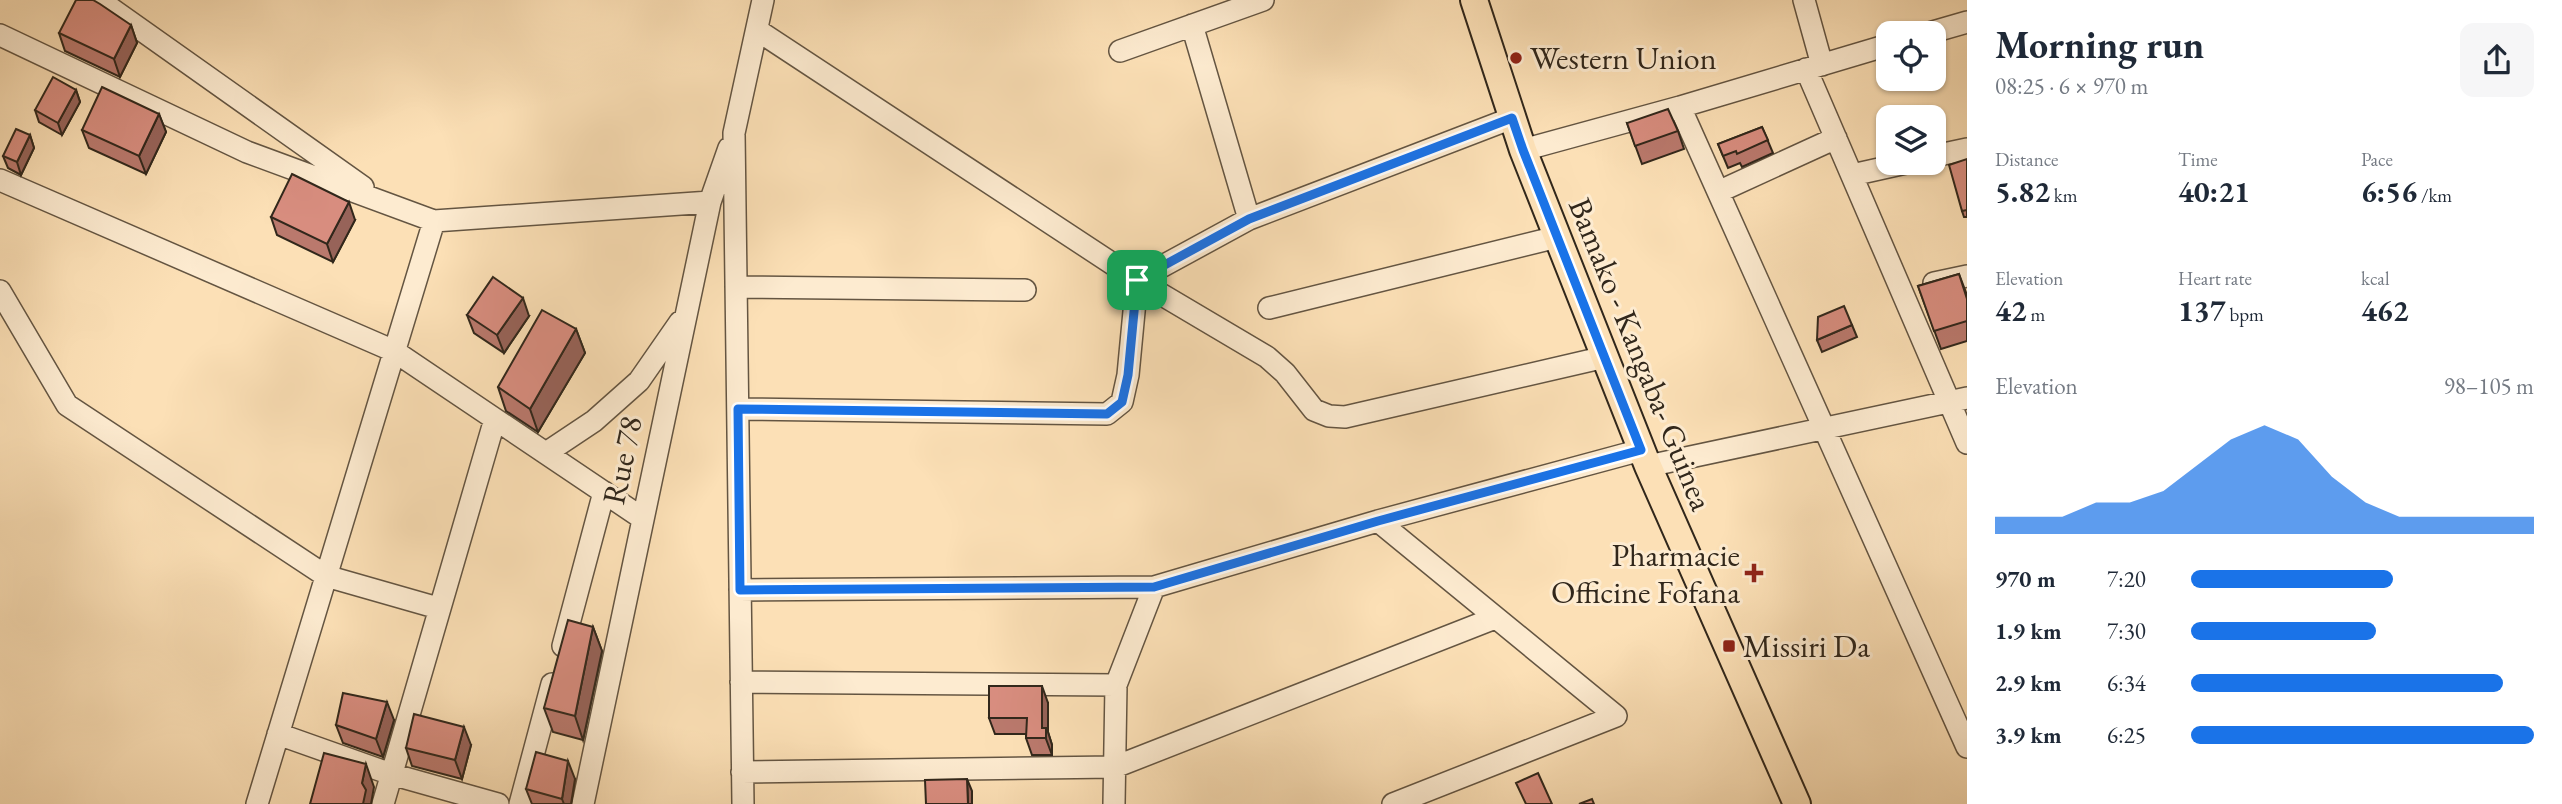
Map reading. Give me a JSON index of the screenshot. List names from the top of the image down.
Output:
{
  "streets": {
    "main road": ["Bamako - Kangaba- Guinea"],
    "street": ["Rue 78"]
  },
  "places": {
    "other": ["Western Union"],
    "health": ["Pharmacie Officine Fofana"],
    "transit": ["Missiri Da"]
  },
  "page": {
    "heading": ["Morning run", "08:25 · 6 × 970 m"],
    "stats": [
      ["Distance", "5.82 km"],
      ["Time", "40:21"],
      ["Pace", "6:56 /km"],
      ["Elevation", "42 m"],
      ["Heart rate", "137 bpm"],
      ["kcal", "462"]
    ],
    "chart": ["Elevation", "98–105 m"],
    "list": [
      {
        "name": "970 m",
        "note": "7:20"
      },
      {
        "name": "1.9 km",
        "note": "7:30"
      },
      {
        "name": "2.9 km",
        "note": "6:34"
      },
      {
        "name": "3.9 km",
        "note": "6:25"
      }
    ]
  }
}
